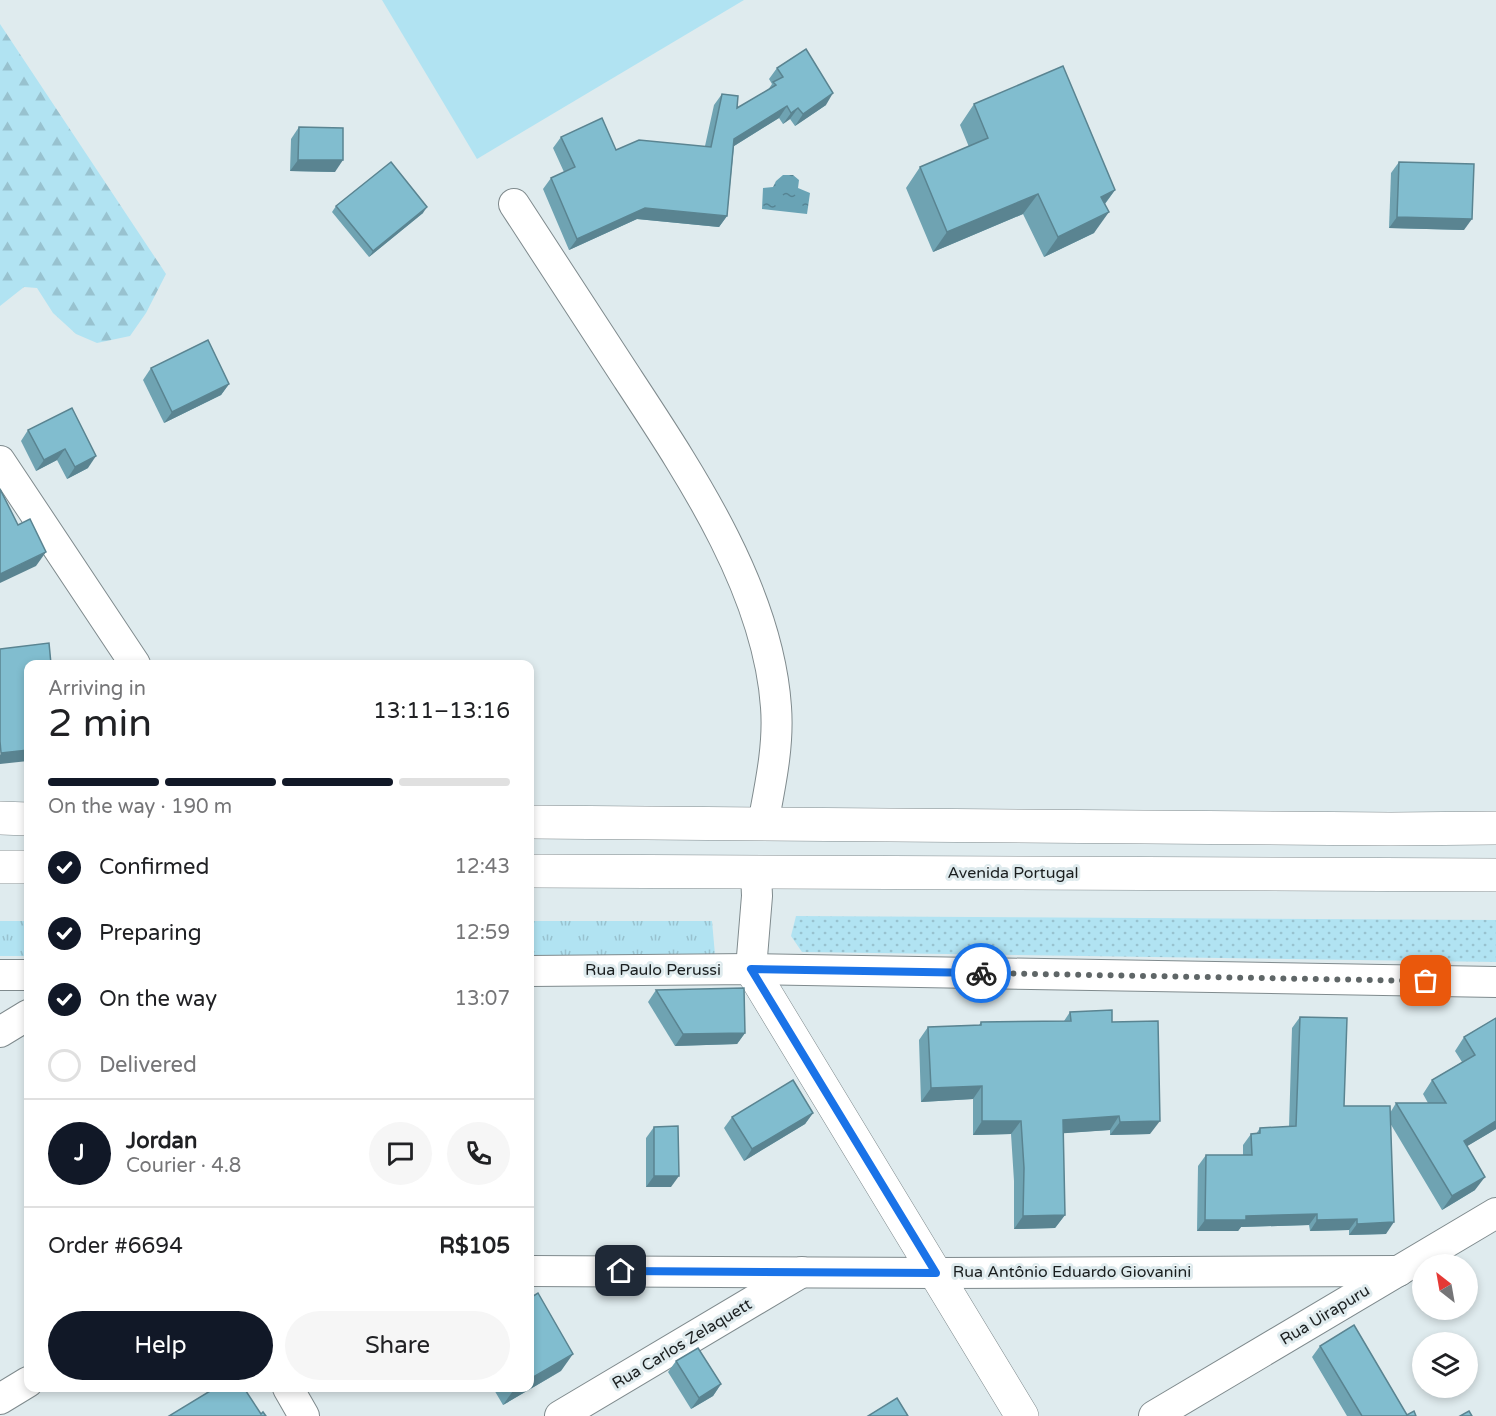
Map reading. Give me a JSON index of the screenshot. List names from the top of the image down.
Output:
{
  "streets": {
    "main road": ["Avenida Portugal"],
    "street": [
      "Rua Paulo Perussi",
      "Rua Antônio Eduardo Giovanini",
      "Rua Uirapuru",
      "Rua Carlos Zelaquett"
    ]
  },
  "crossings": [
    ["Rua Antônio Eduardo Giovanini", "Rua Uirapuru"],
    ["Rua Antônio Eduardo Giovanini", "Rua Carlos Zelaquett"]
  ],
  "north": "top left",
  "page": {
    "heading": ["2 min", "Arriving in", "13:11–13:16"],
    "panel": [
      "Jordan",
      "Courier · 4.8",
      "Order #6694",
      "R$105"
    ],
    "bar": "On the way · 190 m",
    "list": [
      ["Confirmed", "12:43"],
      ["Preparing", "12:59"],
      ["On the way", "13:07"],
      "Delivered"
    ],
    "round": "J",
    "buttons": ["Help", "Share"]
  }
}
